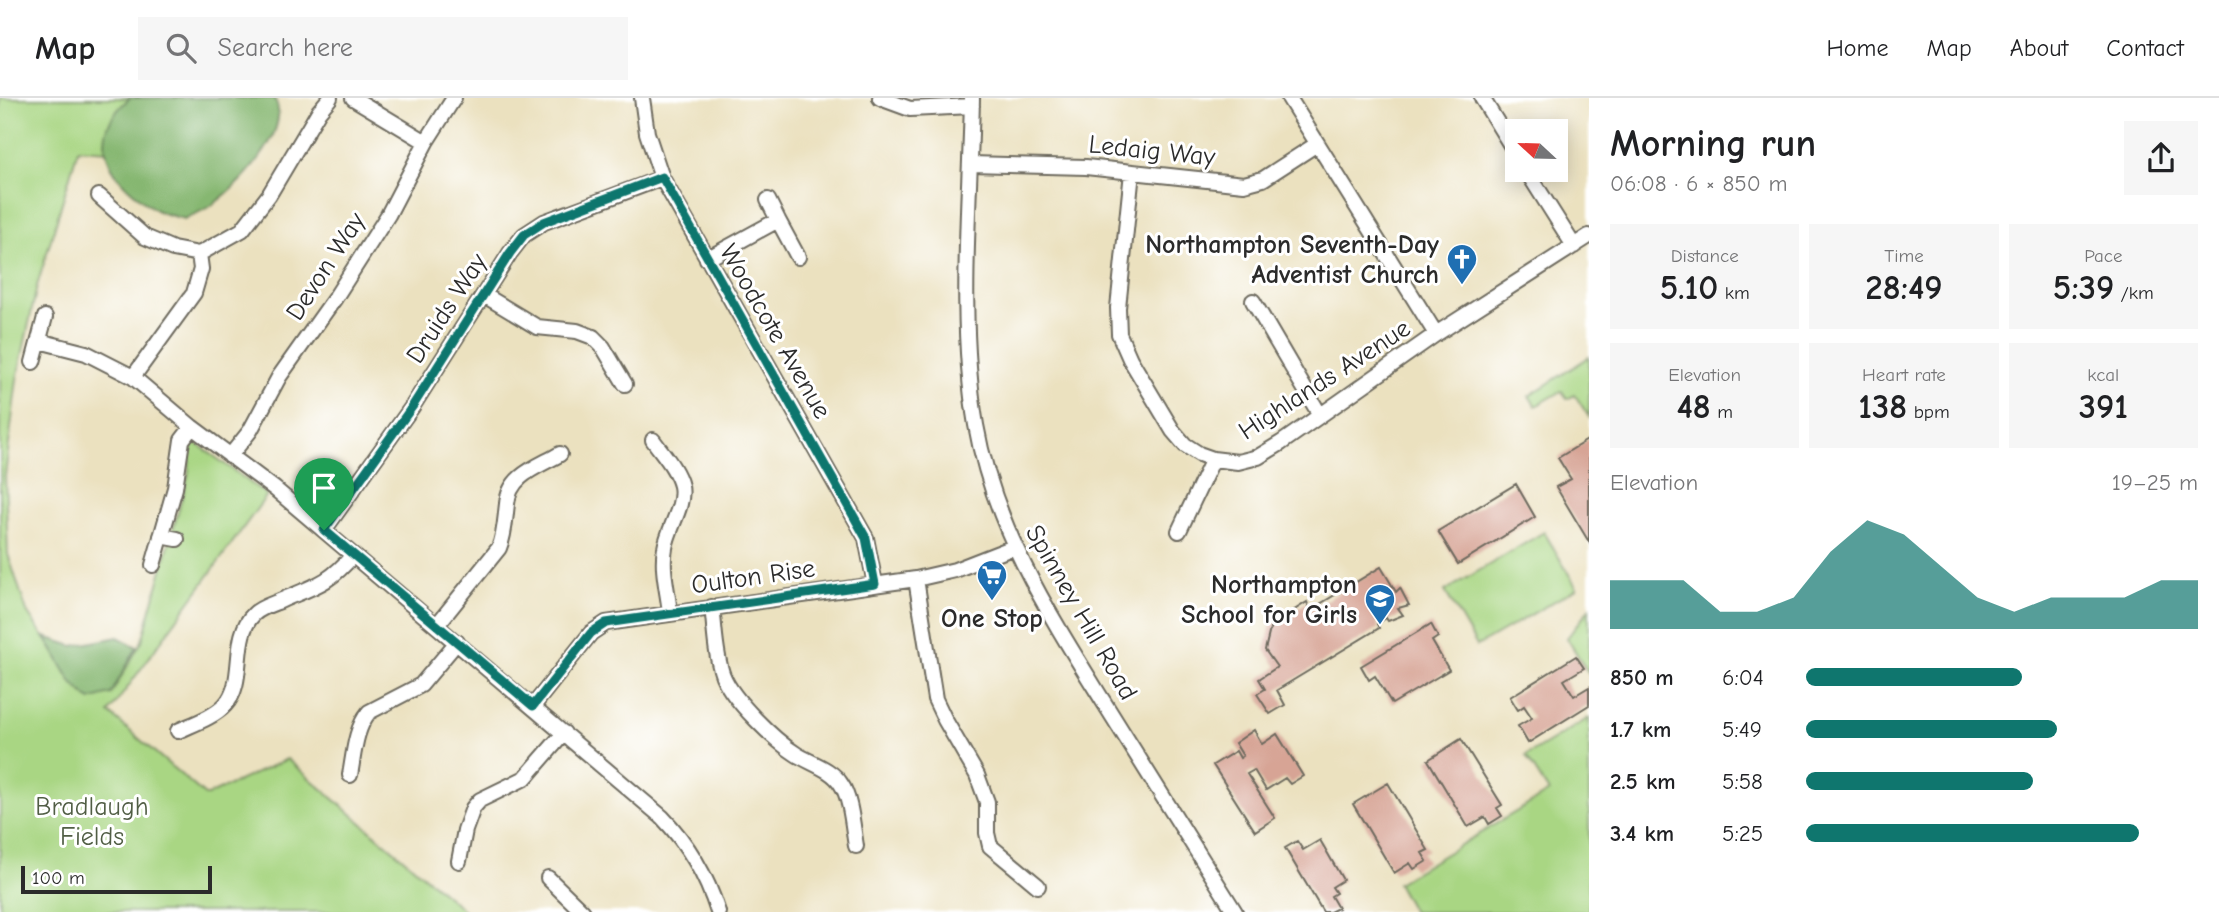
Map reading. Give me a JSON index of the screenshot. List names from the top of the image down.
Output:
{
  "streets": {
    "street": [
      "Ledaig Way",
      "Devon Way",
      "Druids Way",
      "Woodcote Avenue",
      "Highlands Avenue",
      "Oulton Rise",
      "Spinney Hill Road"
    ]
  },
  "crossings": [
    ["Ledaig Way", "Highlands Avenue"],
    ["Ledaig Way", "Spinney Hill Road"],
    ["Druids Way", "Woodcote Avenue"],
    ["Woodcote Avenue", "Oulton Rise"],
    ["Oulton Rise", "Spinney Hill Road"]
  ],
  "parks": ["Bradlaugh Fields"],
  "places": {
    "church": ["Northampton Seventh-Day Adventist Church"],
    "supermarket": ["One Stop"],
    "school or university": ["Northampton School for Girls"]
  },
  "scale_bar": "100 m",
  "north": "left",
  "page": {
    "header": "Map",
    "search": "Search here",
    "nav": [
      "Home",
      "Map",
      "About",
      "Contact"
    ],
    "heading": ["Morning run", "06:08 · 6 × 850 m"],
    "stats": [
      ["Distance", "5.10 km"],
      ["Time", "28:49"],
      ["Pace", "5:39 /km"],
      ["Elevation", "48 m"],
      ["Heart rate", "138 bpm"],
      ["kcal", "391"]
    ],
    "chart": ["Elevation", "19–25 m"],
    "list": [
      {
        "name": "850 m",
        "note": "6:04"
      },
      {
        "name": "1.7 km",
        "note": "5:49"
      },
      {
        "name": "2.5 km",
        "note": "5:58"
      },
      {
        "name": "3.4 km",
        "note": "5:25"
      }
    ],
    "scale": "100 m"
  }
}
